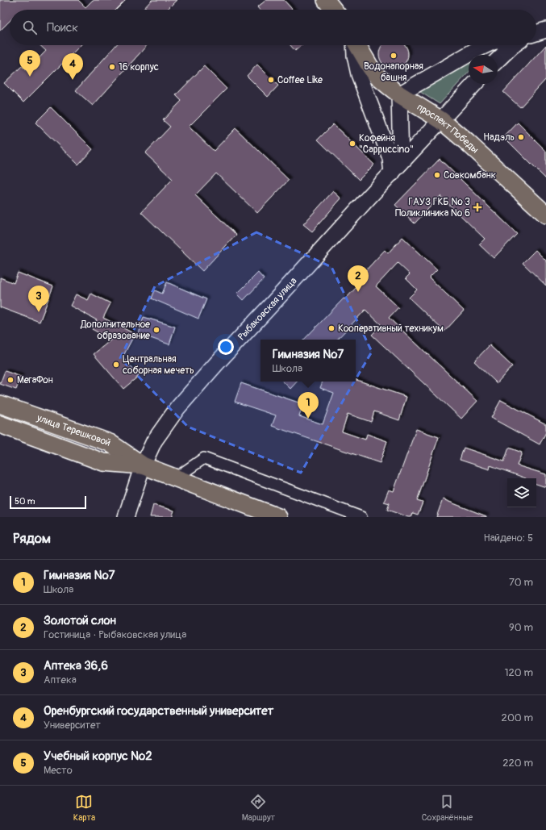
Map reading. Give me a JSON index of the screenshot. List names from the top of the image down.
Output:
{
  "streets": {
    "main road": ["проспект Победы", "Рыбаковская улица", "улица Терешковой"]
  },
  "crossings": [
    ["проспект Победы", "Рыбаковская улица"],
    ["Рыбаковская улица", "улица Терешковой"]
  ],
  "places": {
    "other": [
      "Водонапорная башня",
      "16 корпус",
      "Coffee Like",
      "Надэль",
      "Кофейня \"Cappuccino\"",
      "Совкомбанк",
      "Кооперативный техникум",
      "Дополнительное образование",
      "Центральная соборная мечеть",
      "МегаФон"
    ],
    "health": ["ГАУЗ ГКБ № 3 Поликлиника № 6"]
  },
  "scale_bar": "50 m",
  "north": "left",
  "page": {
    "search": "Поиск",
    "pins": [
      "5",
      "4",
      "2",
      "3",
      "1"
    ],
    "popup": ["Гимназия №7", "Школа"],
    "scale": "50 m",
    "heading": ["Рядом", "Найдено: 5"],
    "list": [
      {
        "mark": "1",
        "name": "Гимназия №7",
        "note": "Школа",
        "value": "70 m"
      },
      {
        "mark": "2",
        "name": "Золотой слон",
        "note": "Гостиница · Рыбаковская улица",
        "value": "90 m"
      },
      {
        "mark": "3",
        "name": "Аптека 36,6",
        "note": "Аптека",
        "value": "120 m"
      },
      {
        "mark": "4",
        "name": "Оренбургский государственный университет",
        "note": "Университет",
        "value": "200 m"
      },
      {
        "mark": "5",
        "name": "Учебный корпус №2",
        "note": "Место",
        "value": "220 m"
      }
    ],
    "nav": ["Карта", "Маршрут", "Сохранённые"]
  }
}
